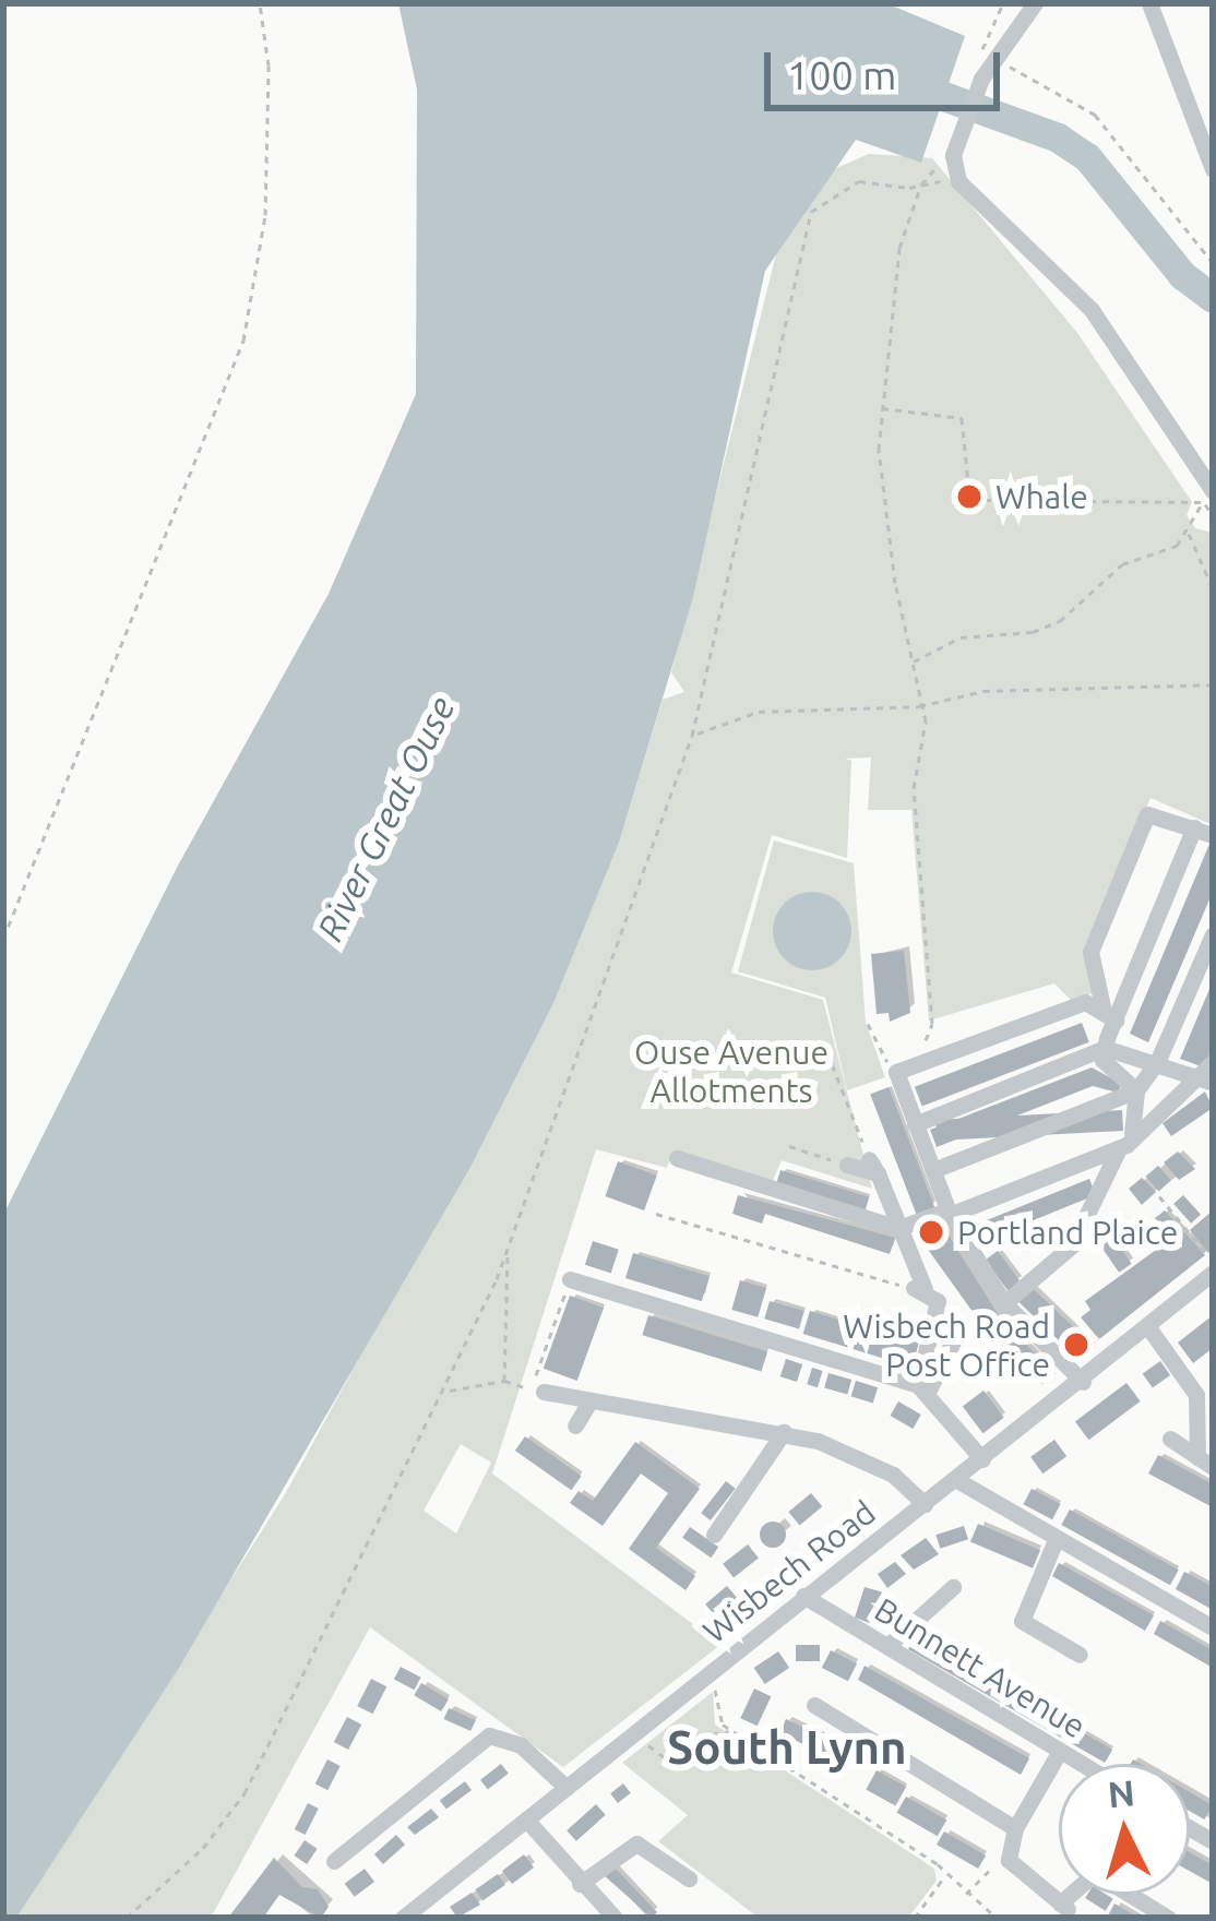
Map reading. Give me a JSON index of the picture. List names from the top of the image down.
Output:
{
  "streets": {
    "street": ["Wisbech Road", "Bunnett Avenue"]
  },
  "crossings": [
    ["Wisbech Road", "Bunnett Avenue"]
  ],
  "districts": ["South Lynn"],
  "water": ["River Great Ouse"],
  "parks": ["Ouse Avenue Allotments"],
  "places": ["Whale", "Portland Plaice", "Wisbech Road Post Office"],
  "scale_bar": "100 m",
  "north": "top"
}
